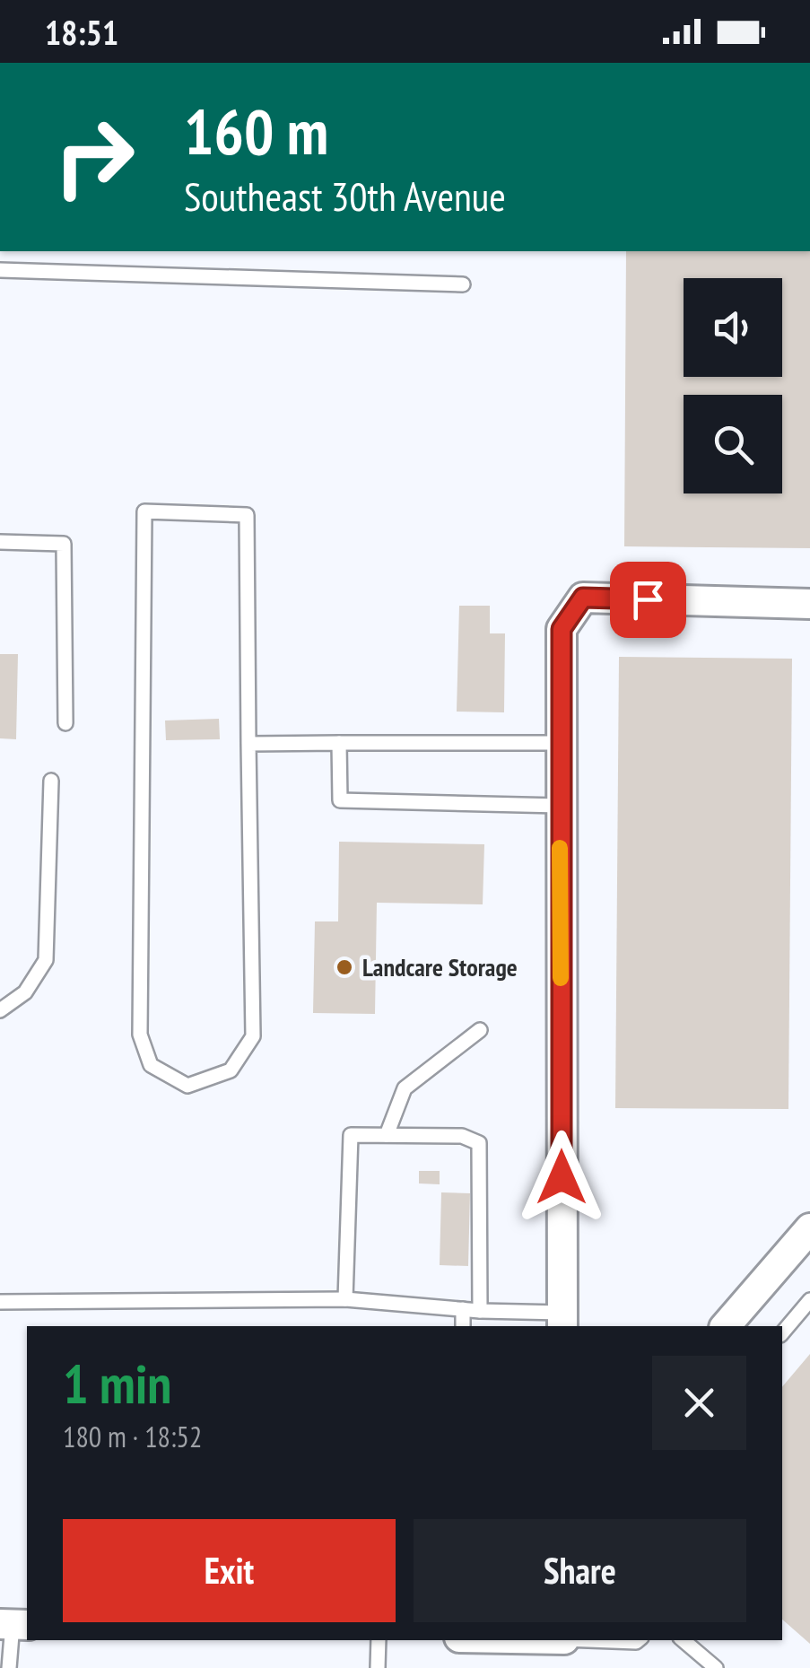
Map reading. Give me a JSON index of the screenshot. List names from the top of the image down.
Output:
{
  "places": ["Landcare Storage"],
  "page": {
    "status": "18:51",
    "turn": ["160 m", "Southeast 30th Avenue"],
    "heading": ["1 min", "180 m · 18:52"],
    "buttons": ["Exit", "Share"]
  }
}
